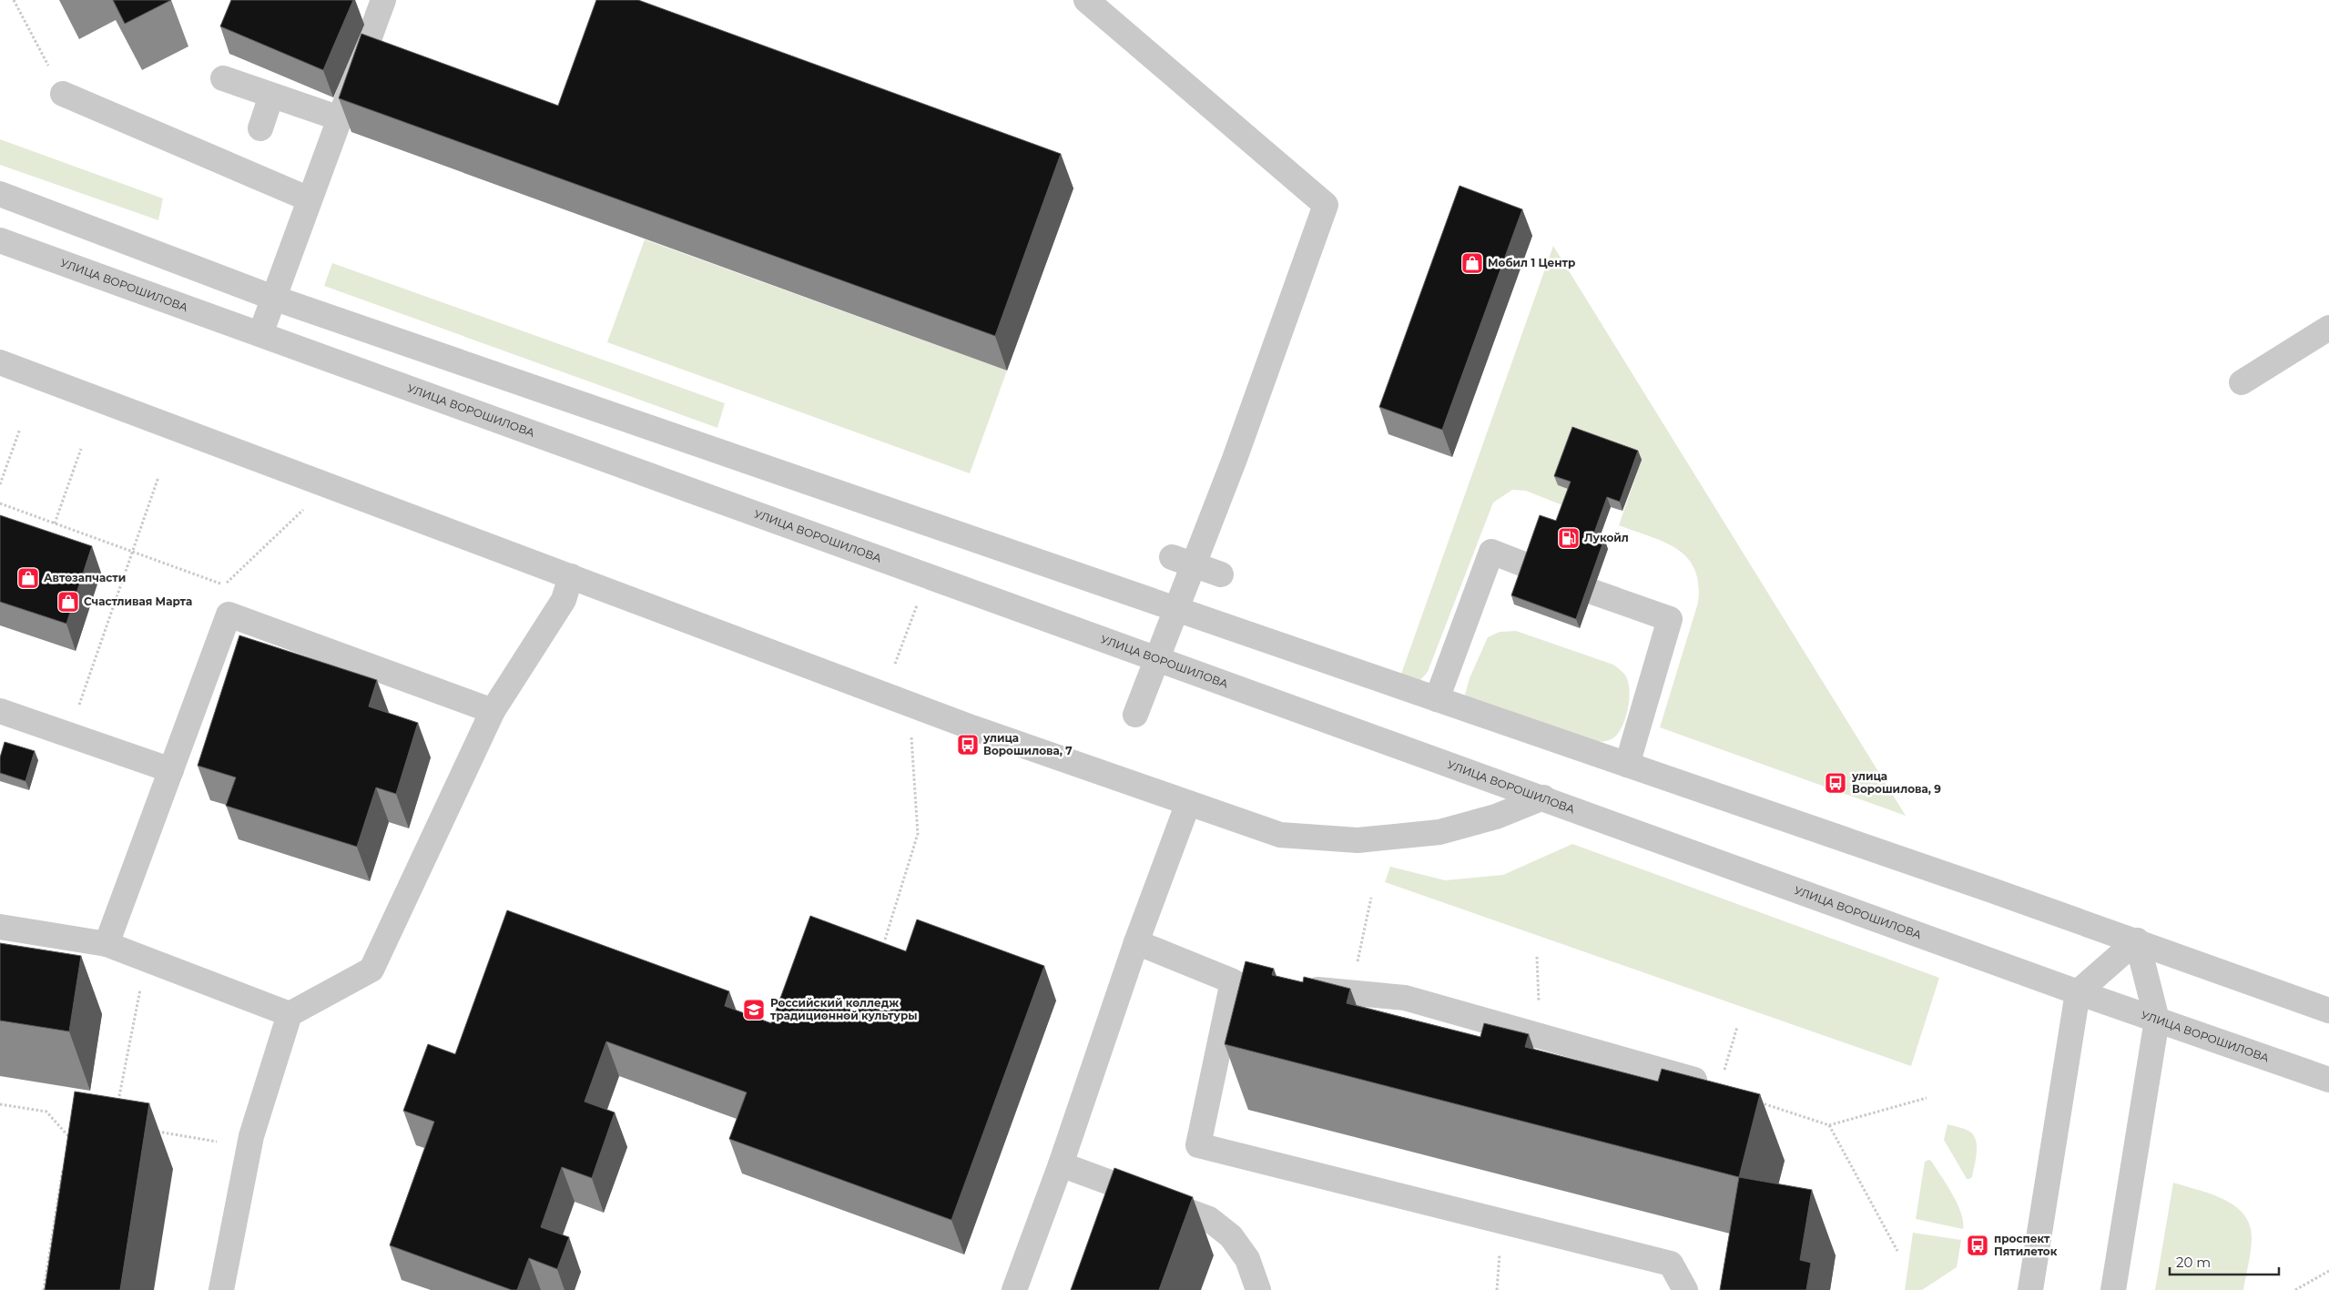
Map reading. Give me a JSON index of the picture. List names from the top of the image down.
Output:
{
  "streets": {
    "street": ["УЛИЦА ВОРОШИЛОВА"]
  },
  "places": {
    "shop": ["Мобил 1 Центр", "Автозапчасти", "Счастливая Марта"],
    "fuel station": ["Лукойл"],
    "bus stop": ["улица Ворошилова, 7", "улица Ворошилова, 9", "проспект Пятилеток"],
    "school or university": ["Российский колледж традиционной культуры"]
  },
  "scale_bar": "20 m"
}
